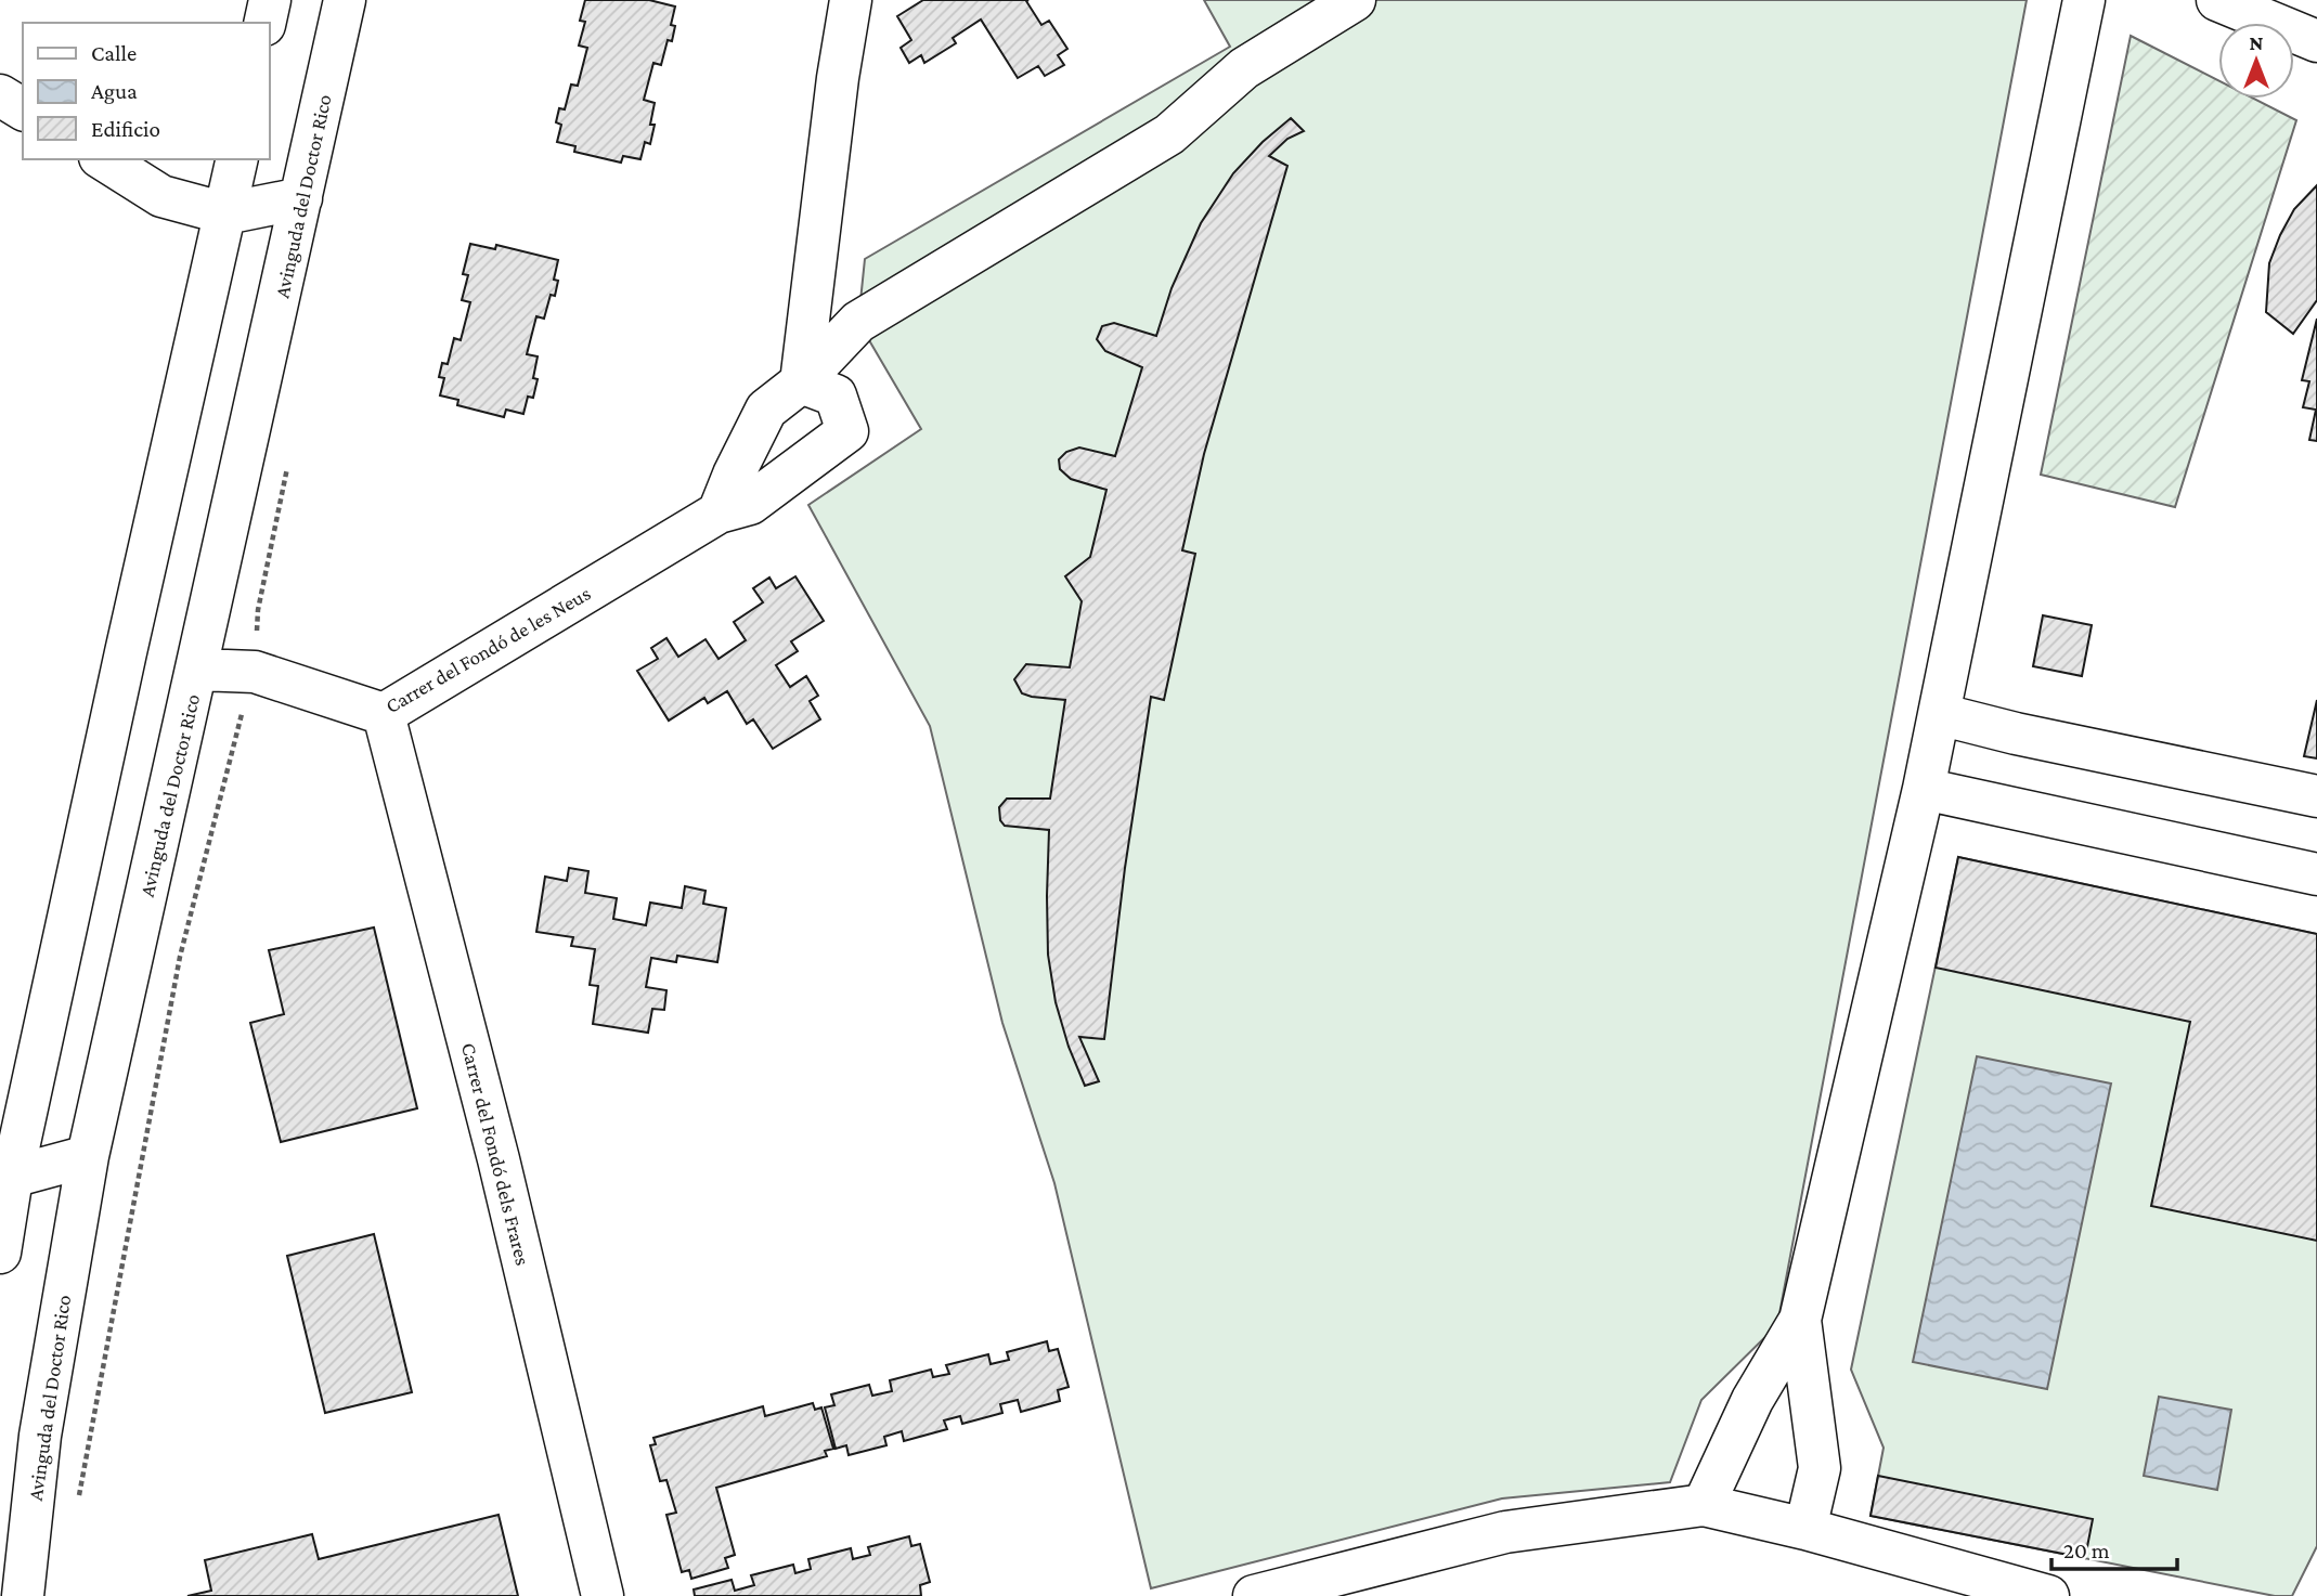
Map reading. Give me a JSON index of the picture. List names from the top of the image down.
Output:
{
  "streets": {
    "street": ["Avinguda del Doctor Rico", "Carrer del Fondó de les Neus", "Carrer del Fondó dels Frares"]
  },
  "crossings": [
    ["Avinguda del Doctor Rico", "Carrer del Fondó de les Neus"],
    ["Carrer del Fondó de les Neus", "Carrer del Fondó dels Frares"]
  ],
  "legend": ["Calle", "Agua", "Edificio"],
  "scale_bar": "20 m",
  "north": "top"
}
